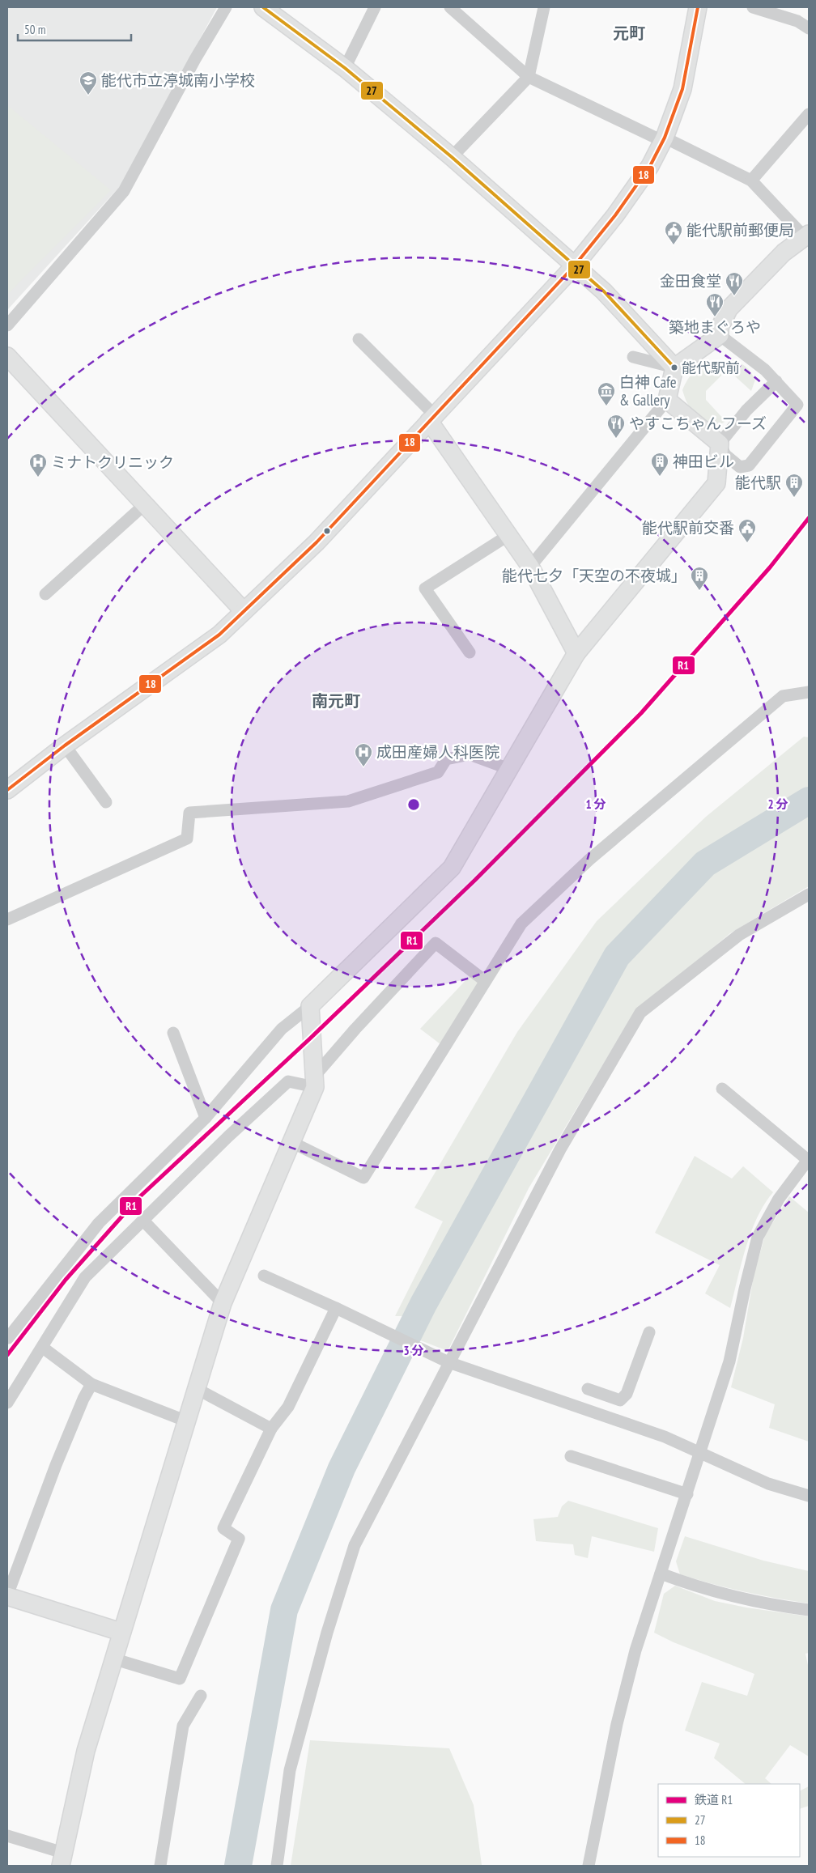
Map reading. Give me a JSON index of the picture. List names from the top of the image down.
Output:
{
  "districts": ["元町", "南元町"],
  "places": {
    "school or university": ["能代市立渟城南小学校"],
    "public building": ["能代駅前郵便局", "能代駅前交番"],
    "restaurant": ["金田食堂", "築地まぐろや", "やすこちゃんフーズ"],
    "other": ["能代駅前"],
    "museum": ["白神 Cafe & Gallery"],
    "building": ["神田ビル", "能代駅", "能代七夕「天空の不夜城」"],
    "hospital": ["ミナトクリニック", "成田産婦人科医院"]
  },
  "lines": ["transit line 27", "transit line 18", "rail line R1"],
  "legend": ["鉄道 R1", "27", "18"],
  "scale_bar": "50 m",
  "rings": ["1 分", "2 分", "3 分"]
}
